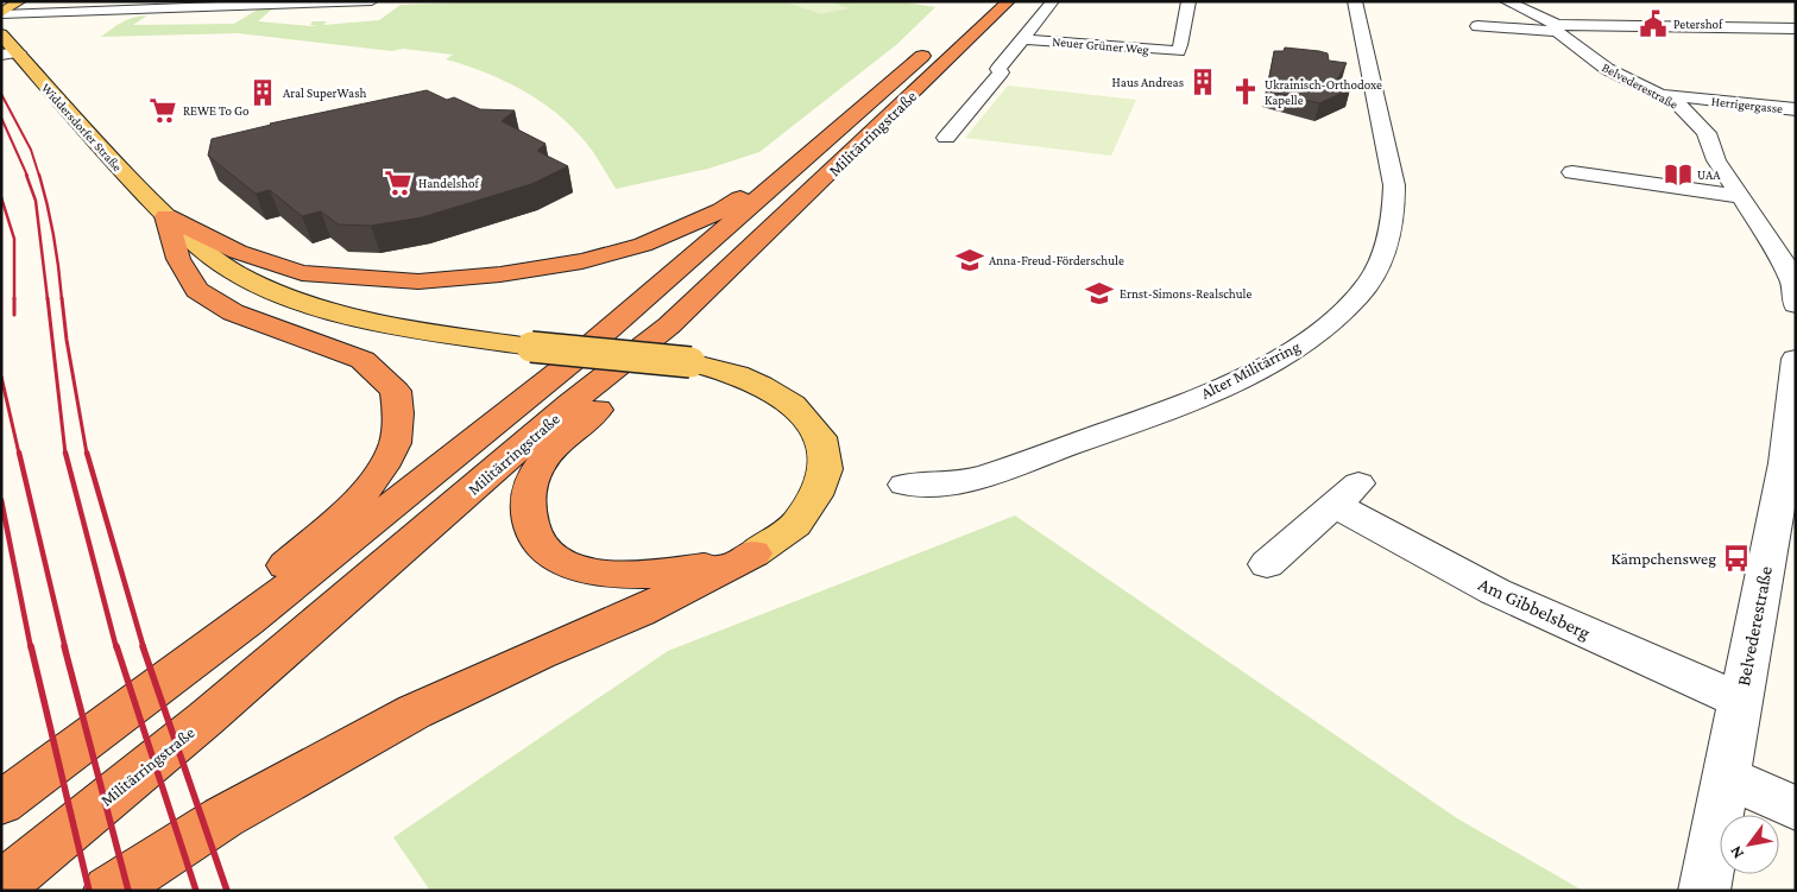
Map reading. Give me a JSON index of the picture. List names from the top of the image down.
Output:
{
  "streets": {
    "highway": ["Militärringstraße"],
    "main road": ["Widdersdorfer Straße"],
    "street": [
      "Neuer Grüner Weg",
      "Belvederestraße",
      "Herrigergasse",
      "Alter Militärring",
      "Am Gibbelsberg"
    ]
  },
  "crossings": [
    ["Belvederestraße", "Herrigergasse"],
    ["Belvederestraße", "Am Gibbelsberg"]
  ],
  "places": {
    "public building": ["Petershof"],
    "building": ["Haus Andreas", "Aral SuperWash"],
    "church": ["Ukrainisch-Orthodoxe Kapelle"],
    "supermarket": ["REWE To Go", "Handelshof"],
    "library": ["UAA"],
    "school or university": ["Anna-Freud-Förderschule", "Ernst-Simons-Realschule"],
    "bus stop": ["Kämpchensweg"]
  },
  "north": "bottom left"
}
